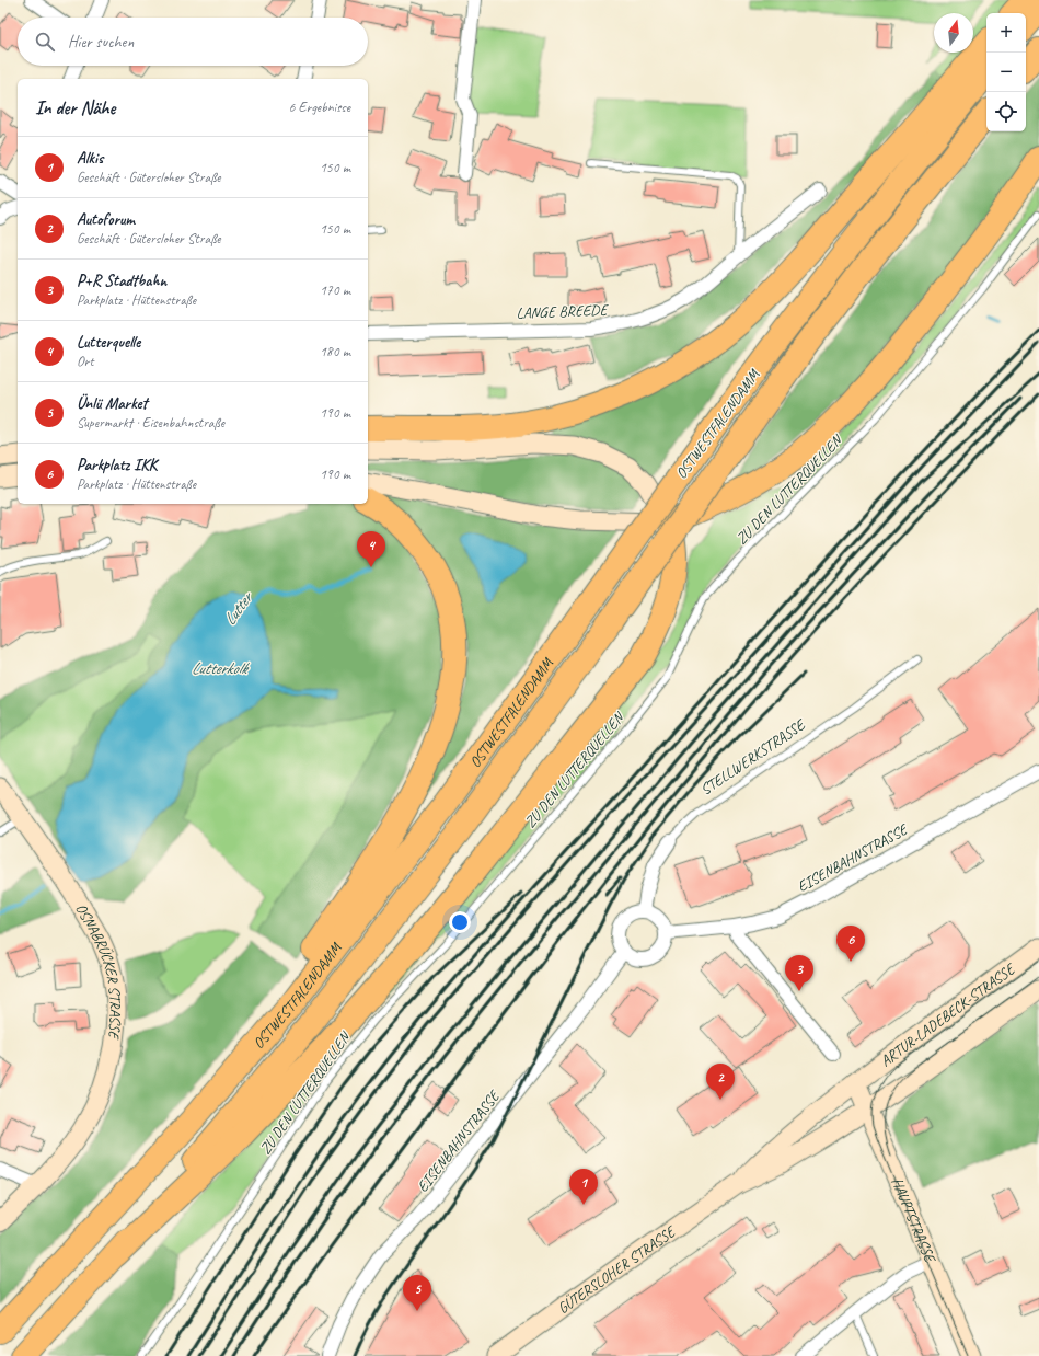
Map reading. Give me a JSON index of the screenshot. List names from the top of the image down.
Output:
{
  "streets": {
    "highway": ["OSTWESTFALENDAMM"],
    "street": [
      "LANGE BREEDE",
      "STELLWERKSTRASSE",
      "EISENBAHNSTRASSE",
      "OSNABRÜCKER STRASSE",
      "ARTUR-LADEBECK-STRASSE",
      "HAUPTSTRASSE",
      "GÜTERSLOHER STRASSE"
    ],
    "lane": ["ZU DEN LUTTERQUELLEN"]
  },
  "crossings": [
    ["STELLWERKSTRASSE", "EISENBAHNSTRASSE"],
    ["ARTUR-LADEBECK-STRASSE", "HAUPTSTRASSE"],
    ["ARTUR-LADEBECK-STRASSE", "GÜTERSLOHER STRASSE"],
    ["HAUPTSTRASSE", "GÜTERSLOHER STRASSE"]
  ],
  "water": ["Lutter", "Lutterkolk"],
  "north": "top",
  "page": {
    "map_buttons": ["+", "−"],
    "search": "Hier suchen",
    "heading": ["In der Nähe", "6 Ergebnisse"],
    "list": [
      {
        "mark": "1",
        "name": "Alkis",
        "note": "Geschäft · Gütersloher Straße",
        "value": "150 m"
      },
      {
        "mark": "2",
        "name": "Autoforum",
        "note": "Geschäft · Gütersloher Straße",
        "value": "150 m"
      },
      {
        "mark": "3",
        "name": "P+R Stadtbahn",
        "note": "Parkplatz · Hüttenstraße",
        "value": "170 m"
      },
      {
        "mark": "4",
        "name": "Lutterquelle",
        "note": "Ort",
        "value": "180 m"
      },
      {
        "mark": "5",
        "name": "Ünlü Market",
        "note": "Supermarkt · Eisenbahnstraße",
        "value": "190 m"
      },
      {
        "mark": "6",
        "name": "Parkplatz IKK",
        "note": "Parkplatz · Hüttenstraße",
        "value": "190 m"
      }
    ],
    "pins": [
      "4",
      "6",
      "3",
      "2",
      "1",
      "5"
    ]
  }
}
